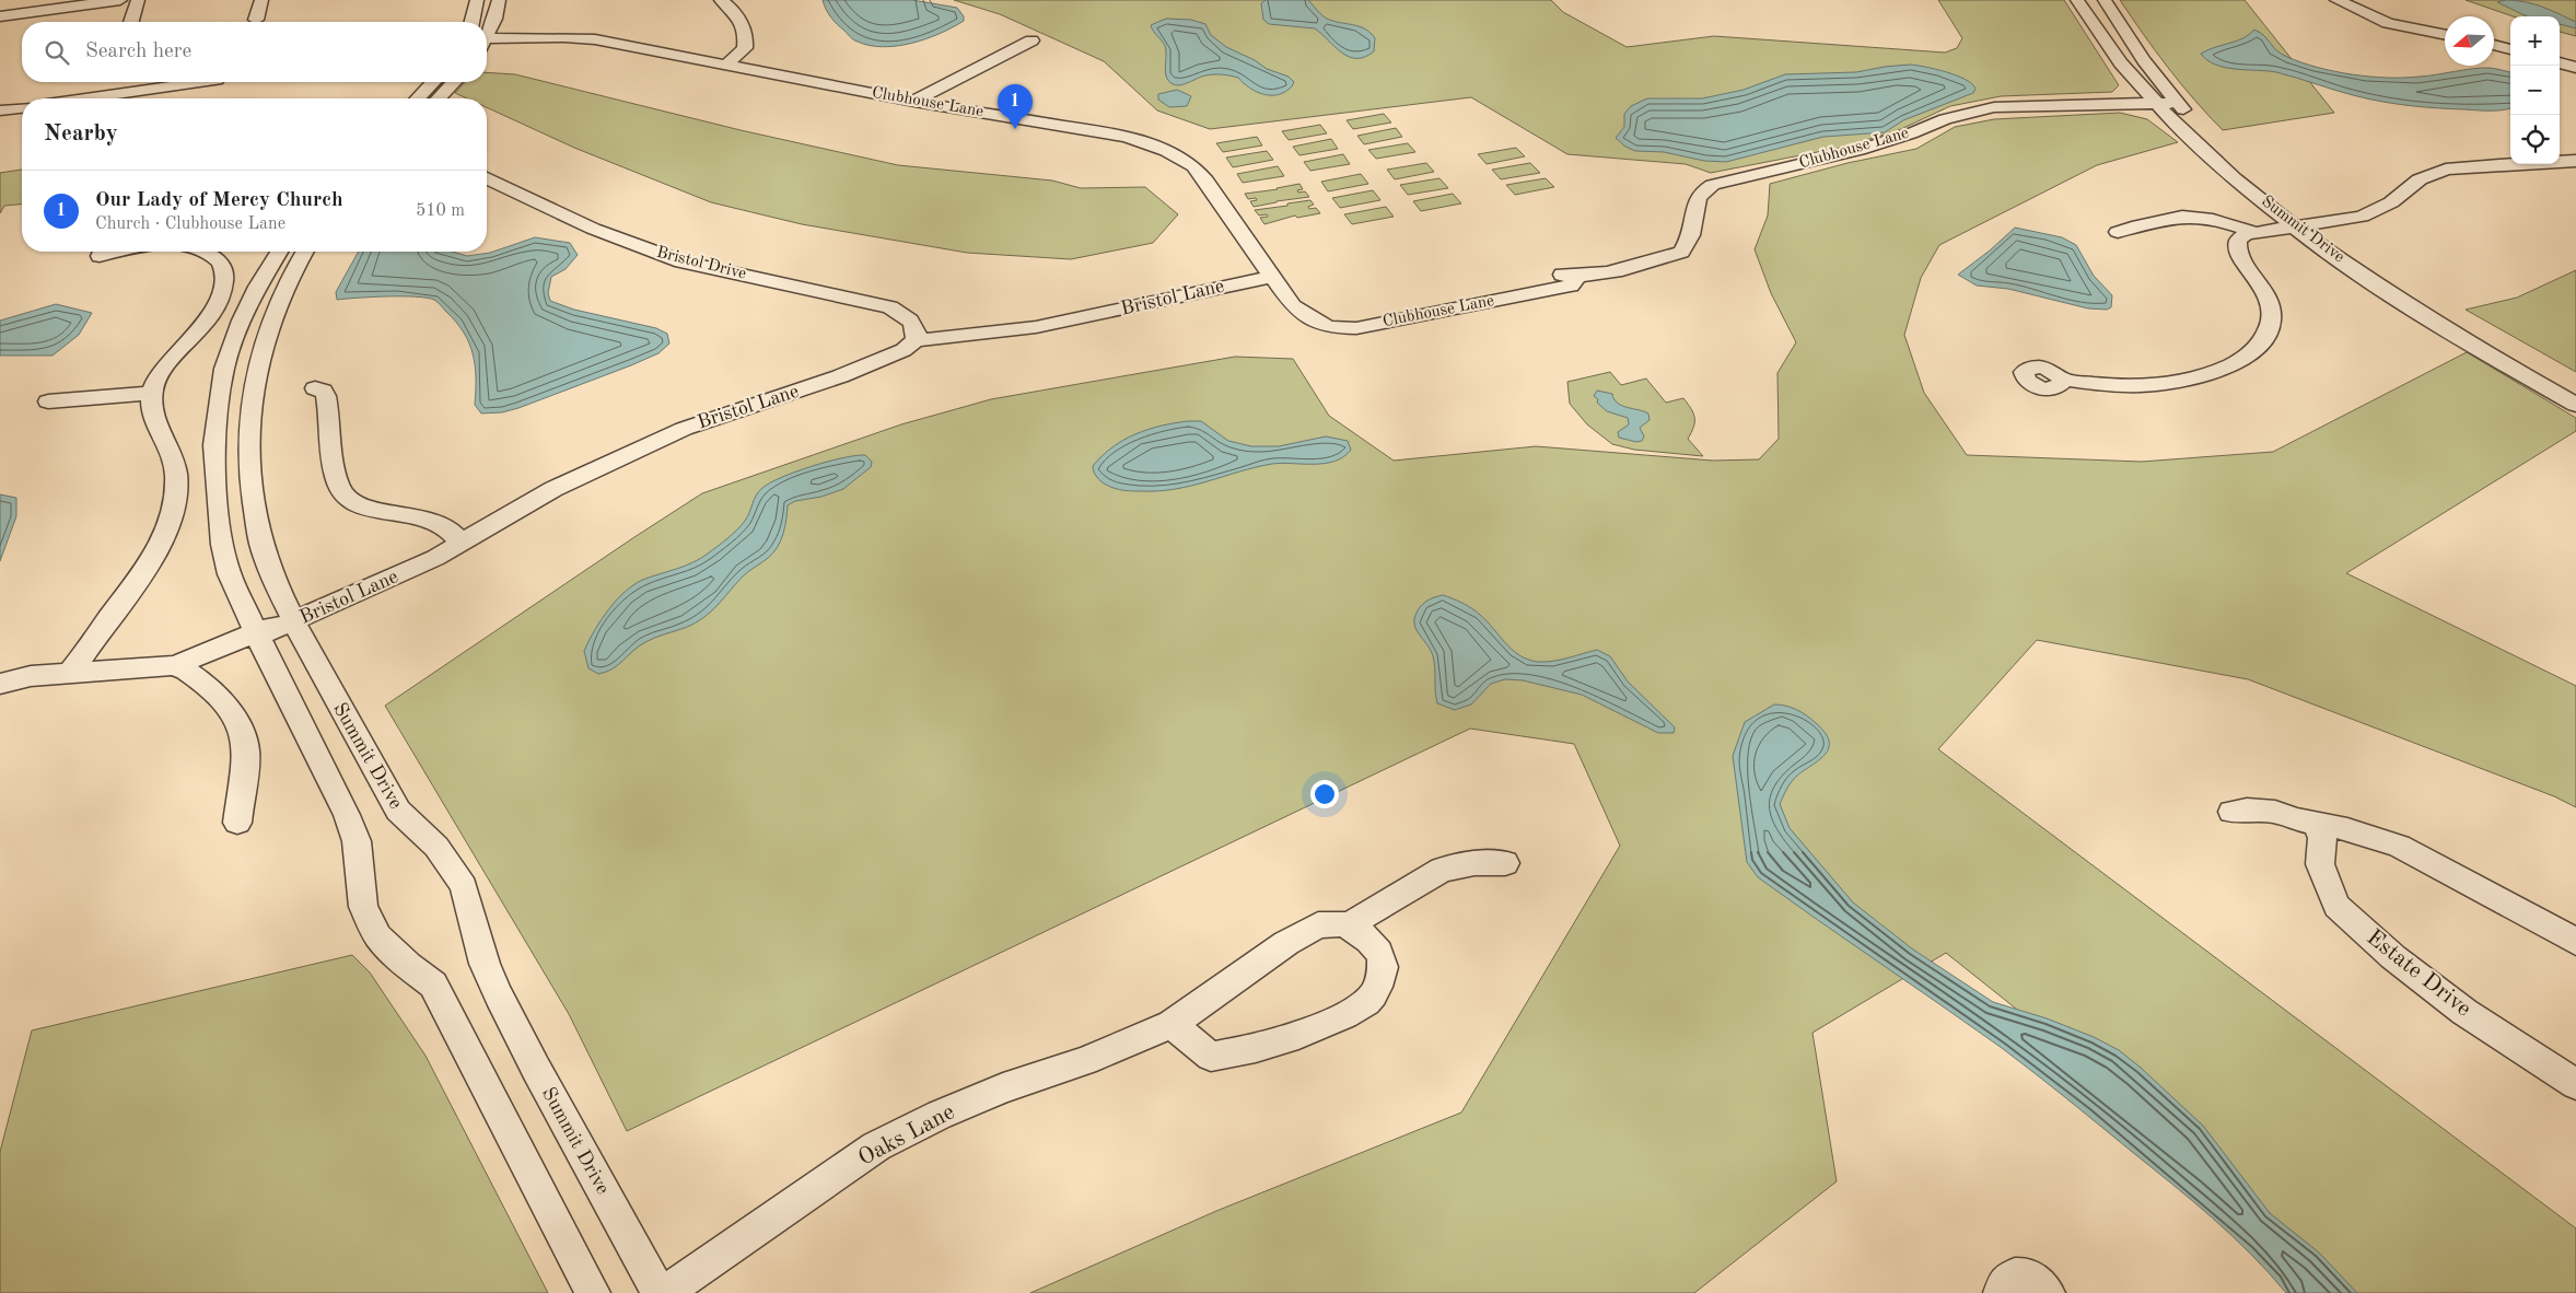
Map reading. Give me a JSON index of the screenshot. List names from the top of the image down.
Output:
{
  "streets": {
    "street": [
      "Clubhouse Lane",
      "Summit Drive",
      "Bristol Drive",
      "Bristol Lane",
      "Estate Drive",
      "Oaks Lane"
    ]
  },
  "crossings": [
    ["Clubhouse Lane", "Summit Drive"],
    ["Clubhouse Lane", "Bristol Lane"],
    ["Summit Drive", "Bristol Lane"],
    ["Bristol Drive", "Bristol Lane"]
  ],
  "north": "left",
  "page": {
    "map_buttons": ["+", "−"],
    "search": "Search here",
    "pins": "1",
    "heading": "Nearby",
    "list": [
      {
        "mark": "1",
        "name": "Our Lady of Mercy Church",
        "note": "Church · Clubhouse Lane",
        "value": "510 m"
      }
    ]
  }
}
